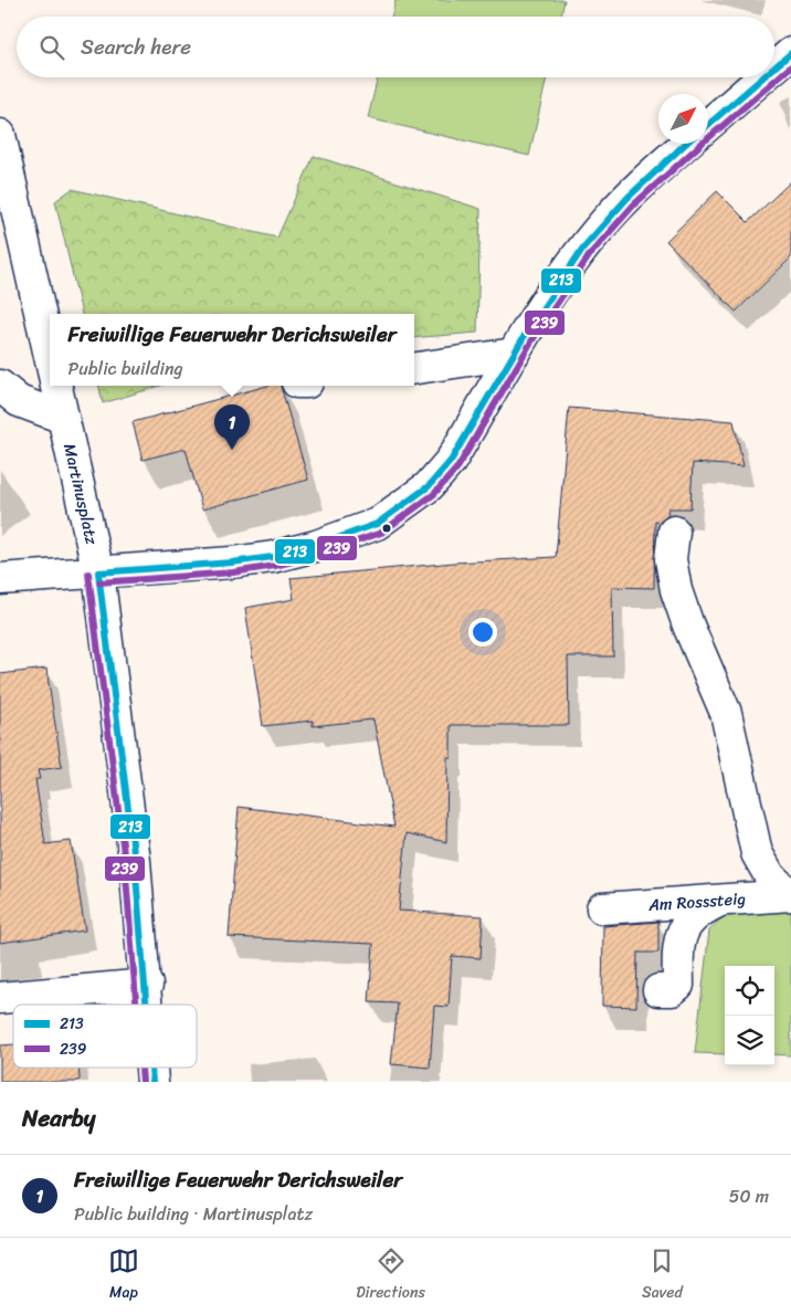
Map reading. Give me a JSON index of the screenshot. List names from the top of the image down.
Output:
{
  "streets": {
    "street": ["Martinusplatz", "Am Rosssteig"]
  },
  "lines": ["transit line 213", "transit line 239"],
  "legend": ["213", "239"],
  "north": "top right",
  "page": {
    "search": "Search here",
    "popup": ["Freiwillige Feuerwehr Derichsweiler", "Public building"],
    "pins": "1",
    "heading": "Nearby",
    "list": [
      {
        "mark": "1",
        "name": "Freiwillige Feuerwehr Derichsweiler",
        "note": "Public building · Martinusplatz",
        "value": "50 m"
      }
    ],
    "nav": ["Map", "Directions", "Saved"]
  }
}
